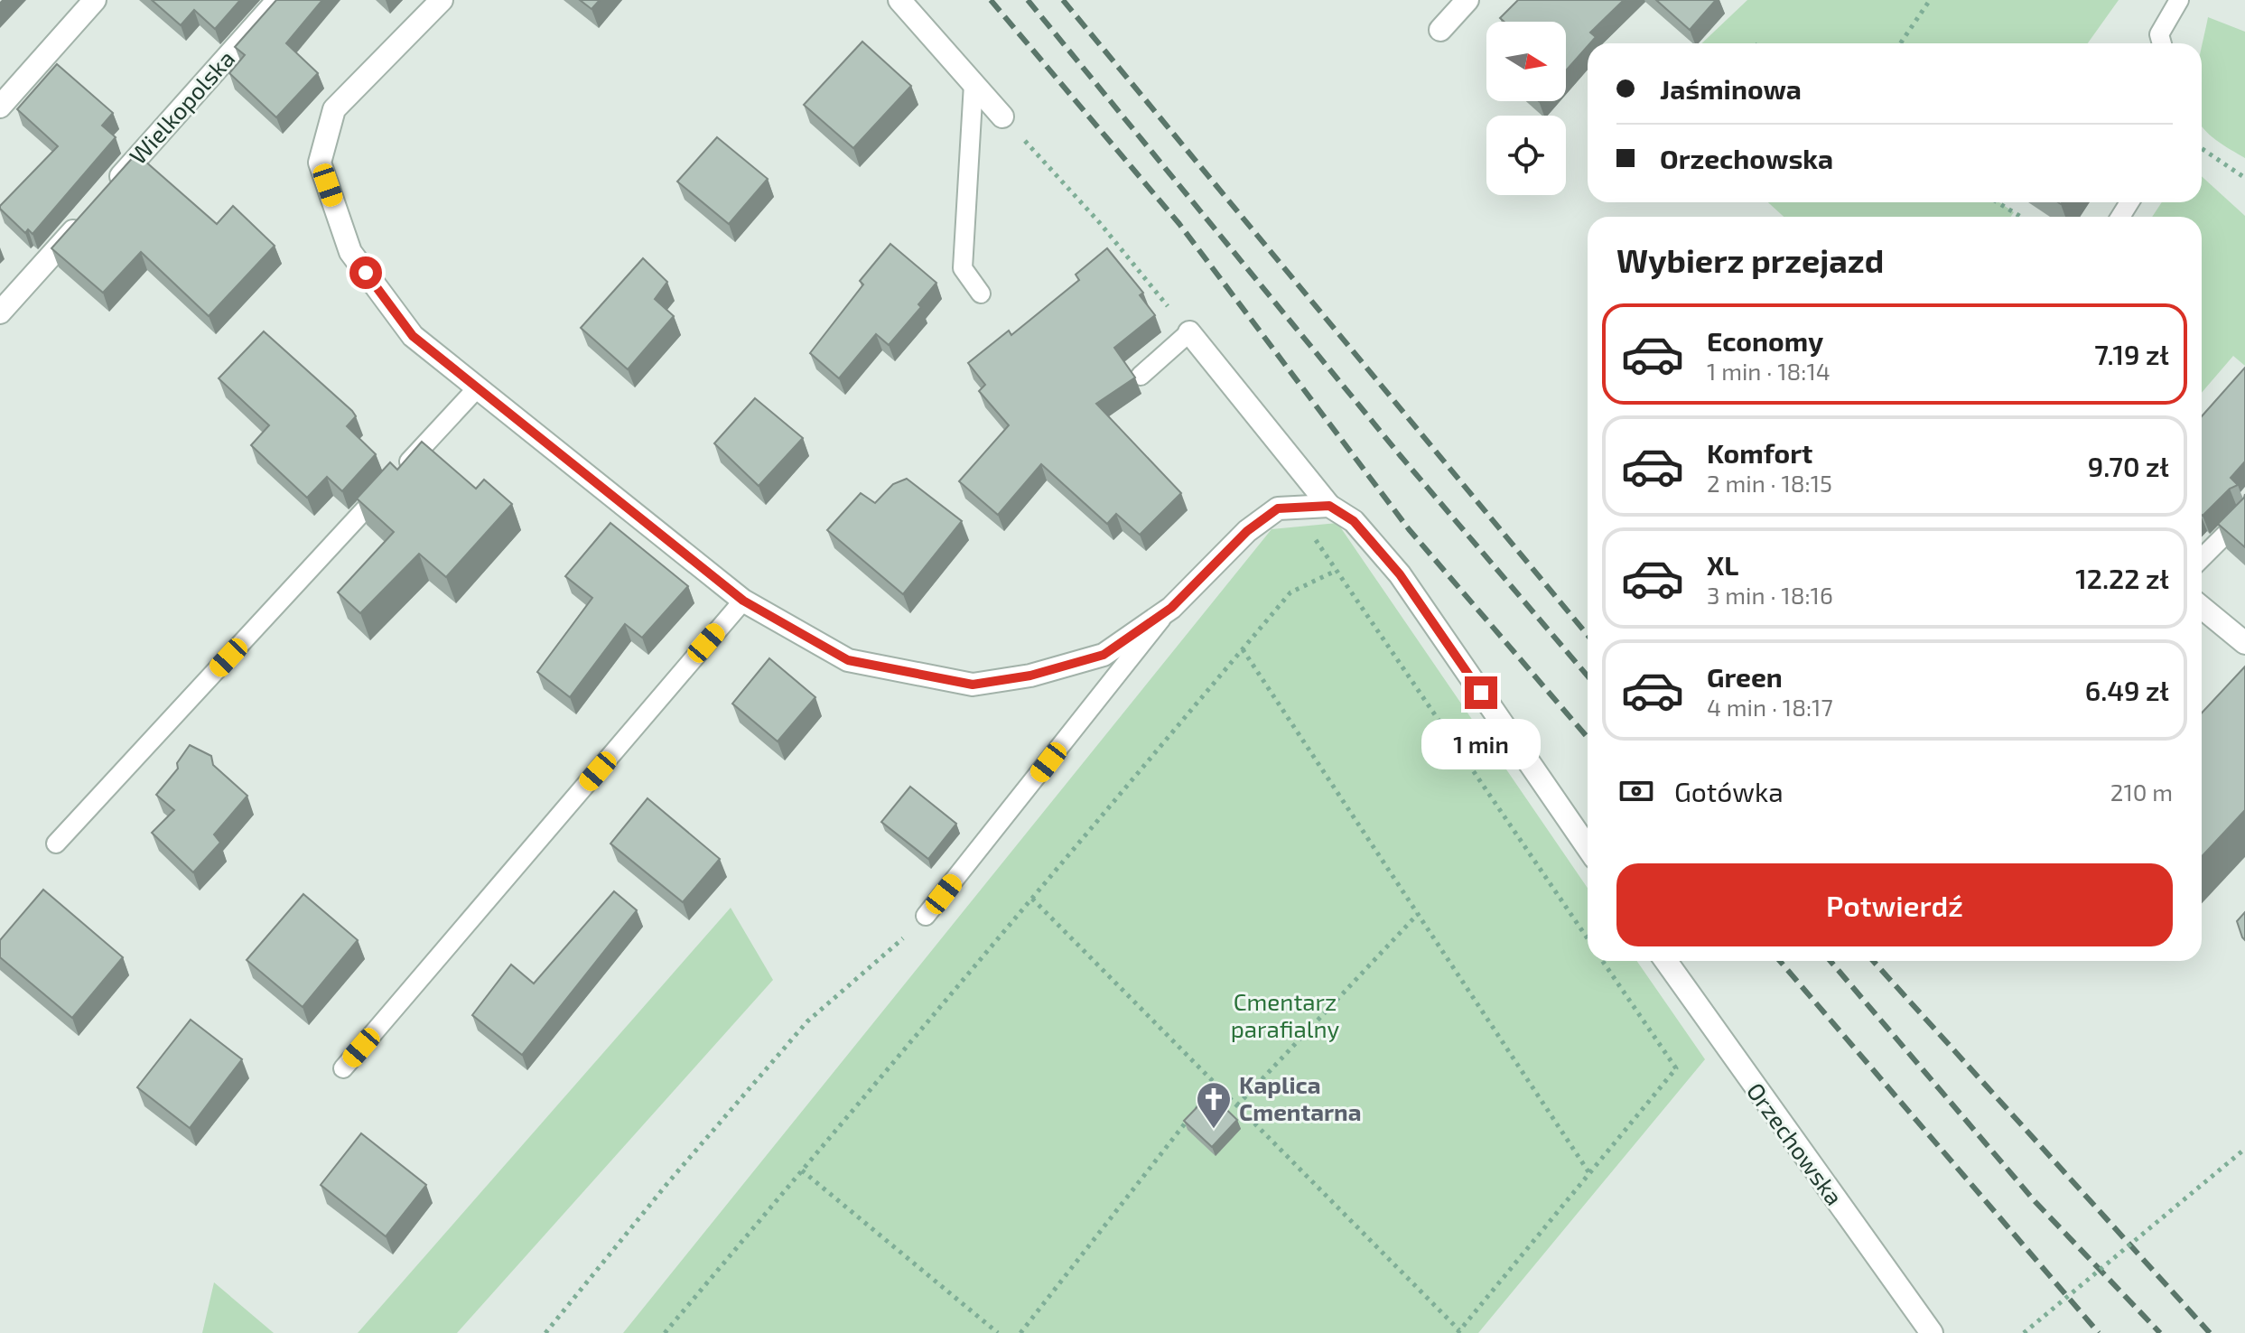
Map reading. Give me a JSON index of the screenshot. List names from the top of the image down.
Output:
{
  "streets": {
    "street": ["Wielkopolska", "Orzechowska"]
  },
  "parks": ["Cmentarz parafialny"],
  "places": {
    "church": ["Kaplica Cmentarna"]
  },
  "north": "right",
  "page": {
    "banner": ["Jaśminowa", "Orzechowska"],
    "heading": "Wybierz przejazd",
    "list": [
      {
        "name": "Economy",
        "note": "1 min · 18:14",
        "value": "7.19 zł"
      },
      {
        "name": "Komfort",
        "note": "2 min · 18:15",
        "value": "9.70 zł"
      },
      {
        "name": "XL",
        "note": "3 min · 18:16",
        "value": "12.22 zł"
      },
      {
        "name": "Green",
        "note": "4 min · 18:17",
        "value": "6.49 zł"
      }
    ],
    "bubble": "1 min",
    "pay": ["Gotówka", "210 m"],
    "buttons": "Potwierdź"
  }
}
